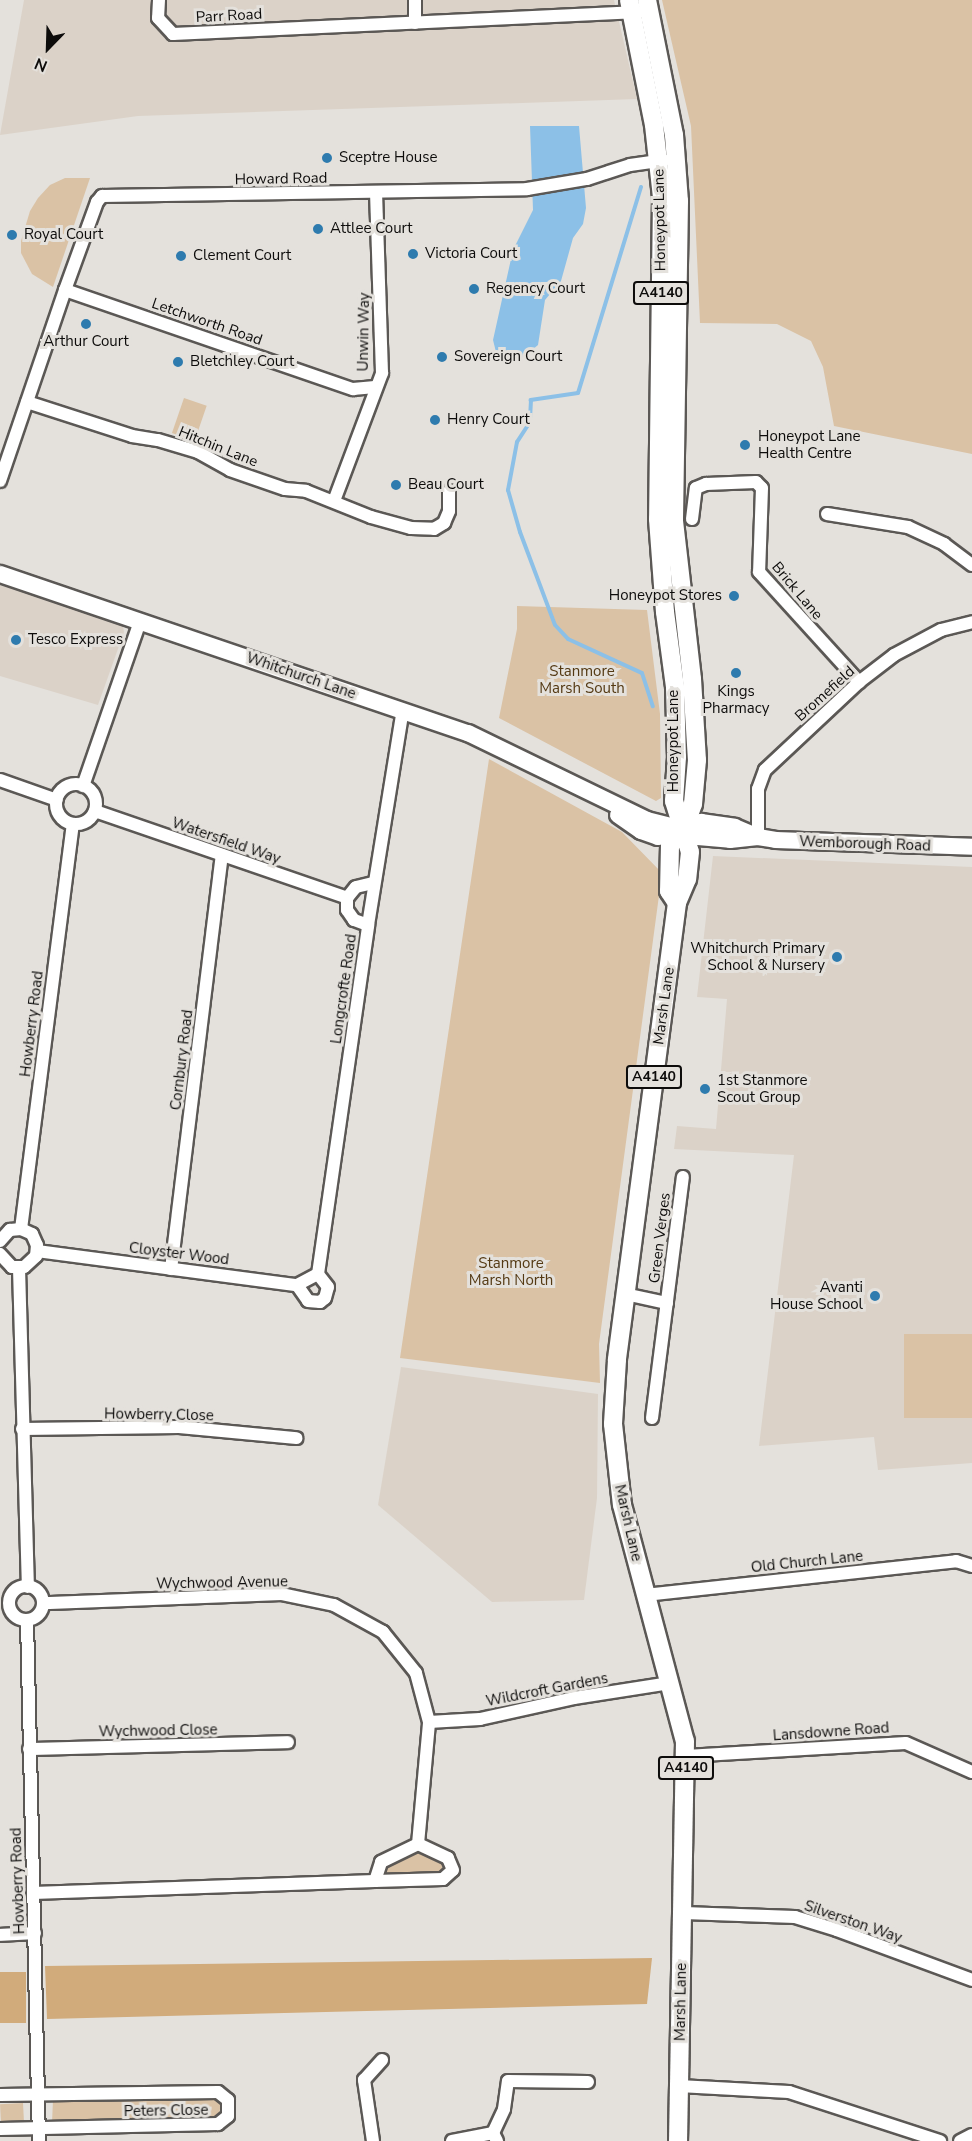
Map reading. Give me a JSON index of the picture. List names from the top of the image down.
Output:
{
  "streets": {
    "main road": [
      "Honeypot Lane",
      "A4140",
      "Whitchurch Lane",
      "Wemborough Road",
      "Marsh Lane"
    ],
    "street": [
      "Parr Road",
      "Howard Road",
      "Letchworth Road",
      "Unwin Way",
      "Hitchin Lane",
      "Brick Lane",
      "Bromefield",
      "Watersfield Way",
      "Longcrofte Road",
      "Howberry Road",
      "Cornbury Road",
      "Green Verges",
      "Cloyster Wood",
      "Howberry Close",
      "Old Church Lane",
      "Wychwood Avenue",
      "Wildcroft Gardens",
      "Wychwood Close",
      "Lansdowne Road",
      "Silverston Way",
      "Peters Close"
    ]
  },
  "crossings": [
    ["Parr Road", "Honeypot Lane"],
    ["Howard Road", "Honeypot Lane"],
    ["Howard Road", "Letchworth Road"],
    ["Howard Road", "Unwin Way"],
    ["Howard Road", "Hitchin Lane"],
    ["Honeypot Lane", "Whitchurch Lane"],
    ["Honeypot Lane", "Wemborough Road"],
    ["Honeypot Lane", "Marsh Lane"],
    ["Letchworth Road", "Unwin Way"],
    ["Unwin Way", "Hitchin Lane"],
    ["Brick Lane", "Bromefield"],
    ["Whitchurch Lane", "Wemborough Road"],
    ["Whitchurch Lane", "Longcrofte Road"],
    ["Whitchurch Lane", "Marsh Lane"],
    ["Bromefield", "Wemborough Road"],
    ["Watersfield Way", "Howberry Road"],
    ["Watersfield Way", "Cornbury Road"],
    ["Wemborough Road", "Marsh Lane"],
    ["Longcrofte Road", "Cloyster Wood"],
    ["Marsh Lane", "Green Verges"],
    ["Marsh Lane", "Old Church Lane"],
    ["Marsh Lane", "Wildcroft Gardens"],
    ["Marsh Lane", "Lansdowne Road"],
    ["Marsh Lane", "Silverston Way"],
    ["Howberry Road", "Wychwood Avenue"],
    ["Howberry Road", "Wychwood Close"],
    ["Howberry Road", "Peters Close"],
    ["Cornbury Road", "Cloyster Wood"],
    ["Wychwood Avenue", "Wildcroft Gardens"]
  ],
  "parks": ["Stanmore Marsh South", "Stanmore Marsh North"],
  "places": [
    "Sceptre House",
    "Attlee Court",
    "Royal Court",
    "Victoria Court",
    "Clement Court",
    "Regency Court",
    "Arthur Court",
    "Sovereign Court",
    "Bletchley Court",
    "Henry Court",
    "Honeypot Lane Health Centre",
    "Beau Court",
    "Honeypot Stores",
    "Tesco Express",
    "Kings Pharmacy",
    "Whitchurch Primary School & Nursery",
    "1st Stanmore Scout Group",
    "Avanti House School"
  ],
  "north": "bottom left"
}
